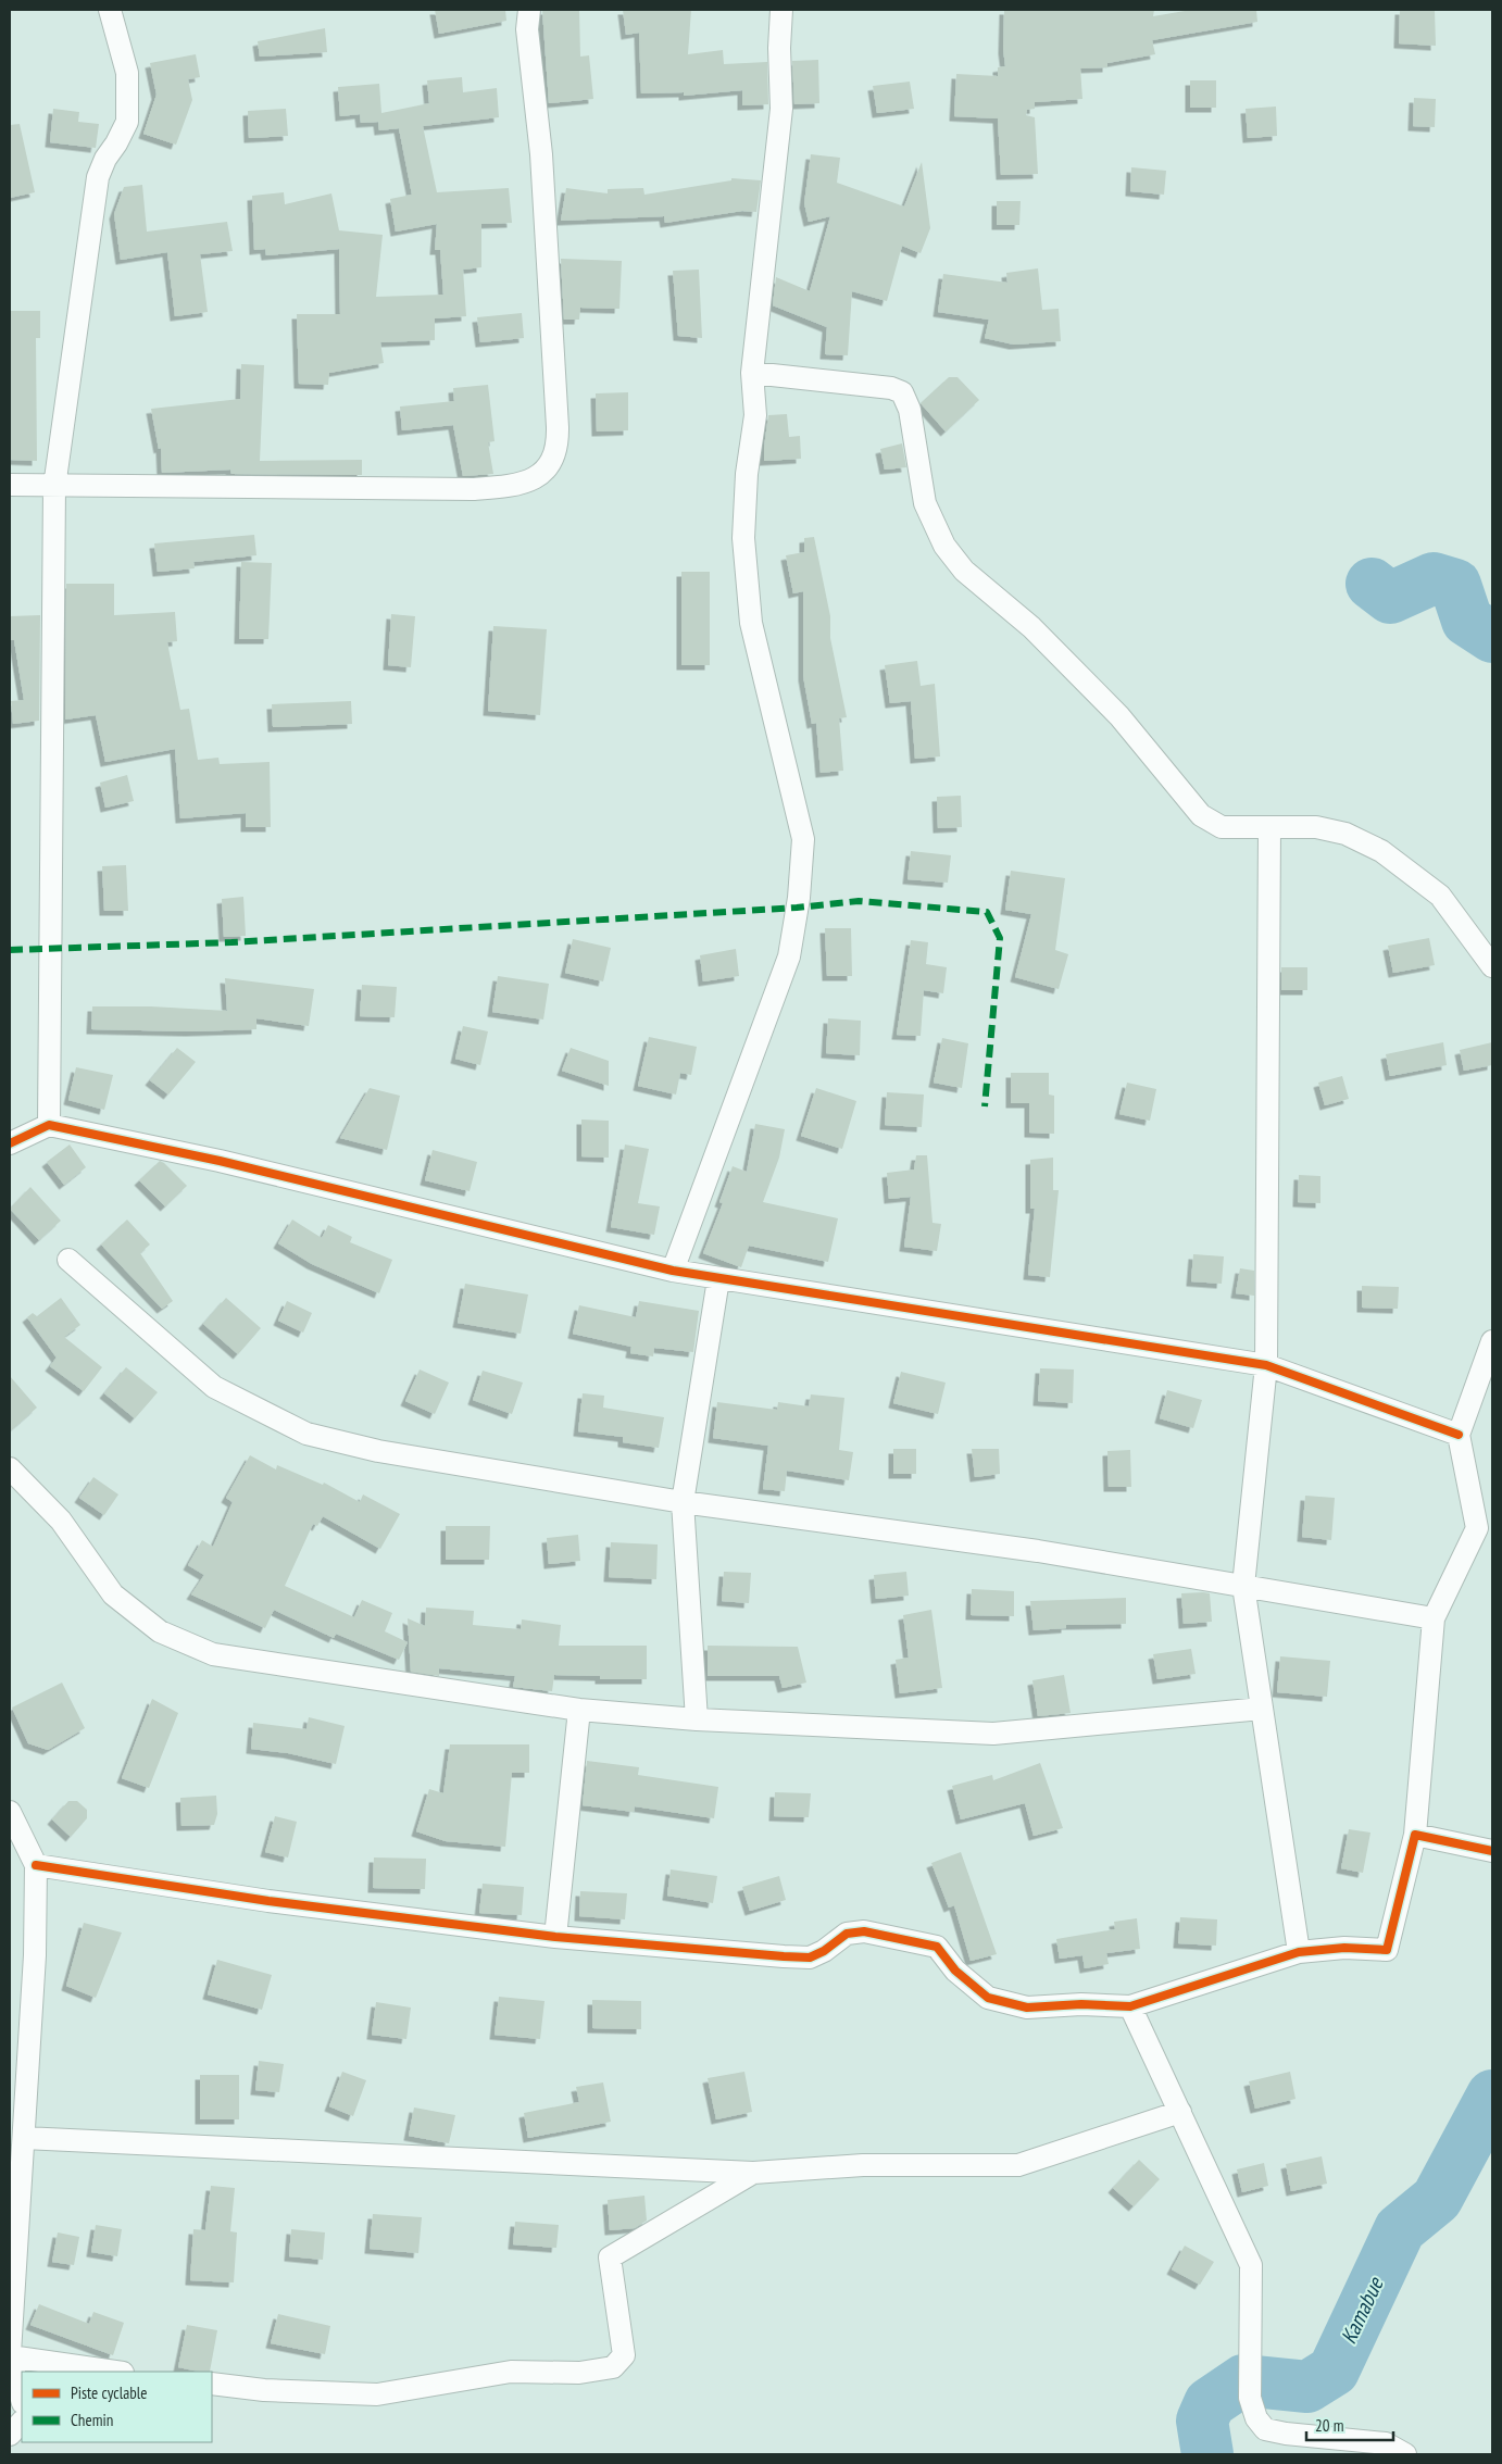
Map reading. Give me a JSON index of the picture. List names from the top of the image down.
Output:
{
  "water": ["Kamabue"],
  "legend": ["Piste cyclable", "Chemin"],
  "scale_bar": "20 m"
}
